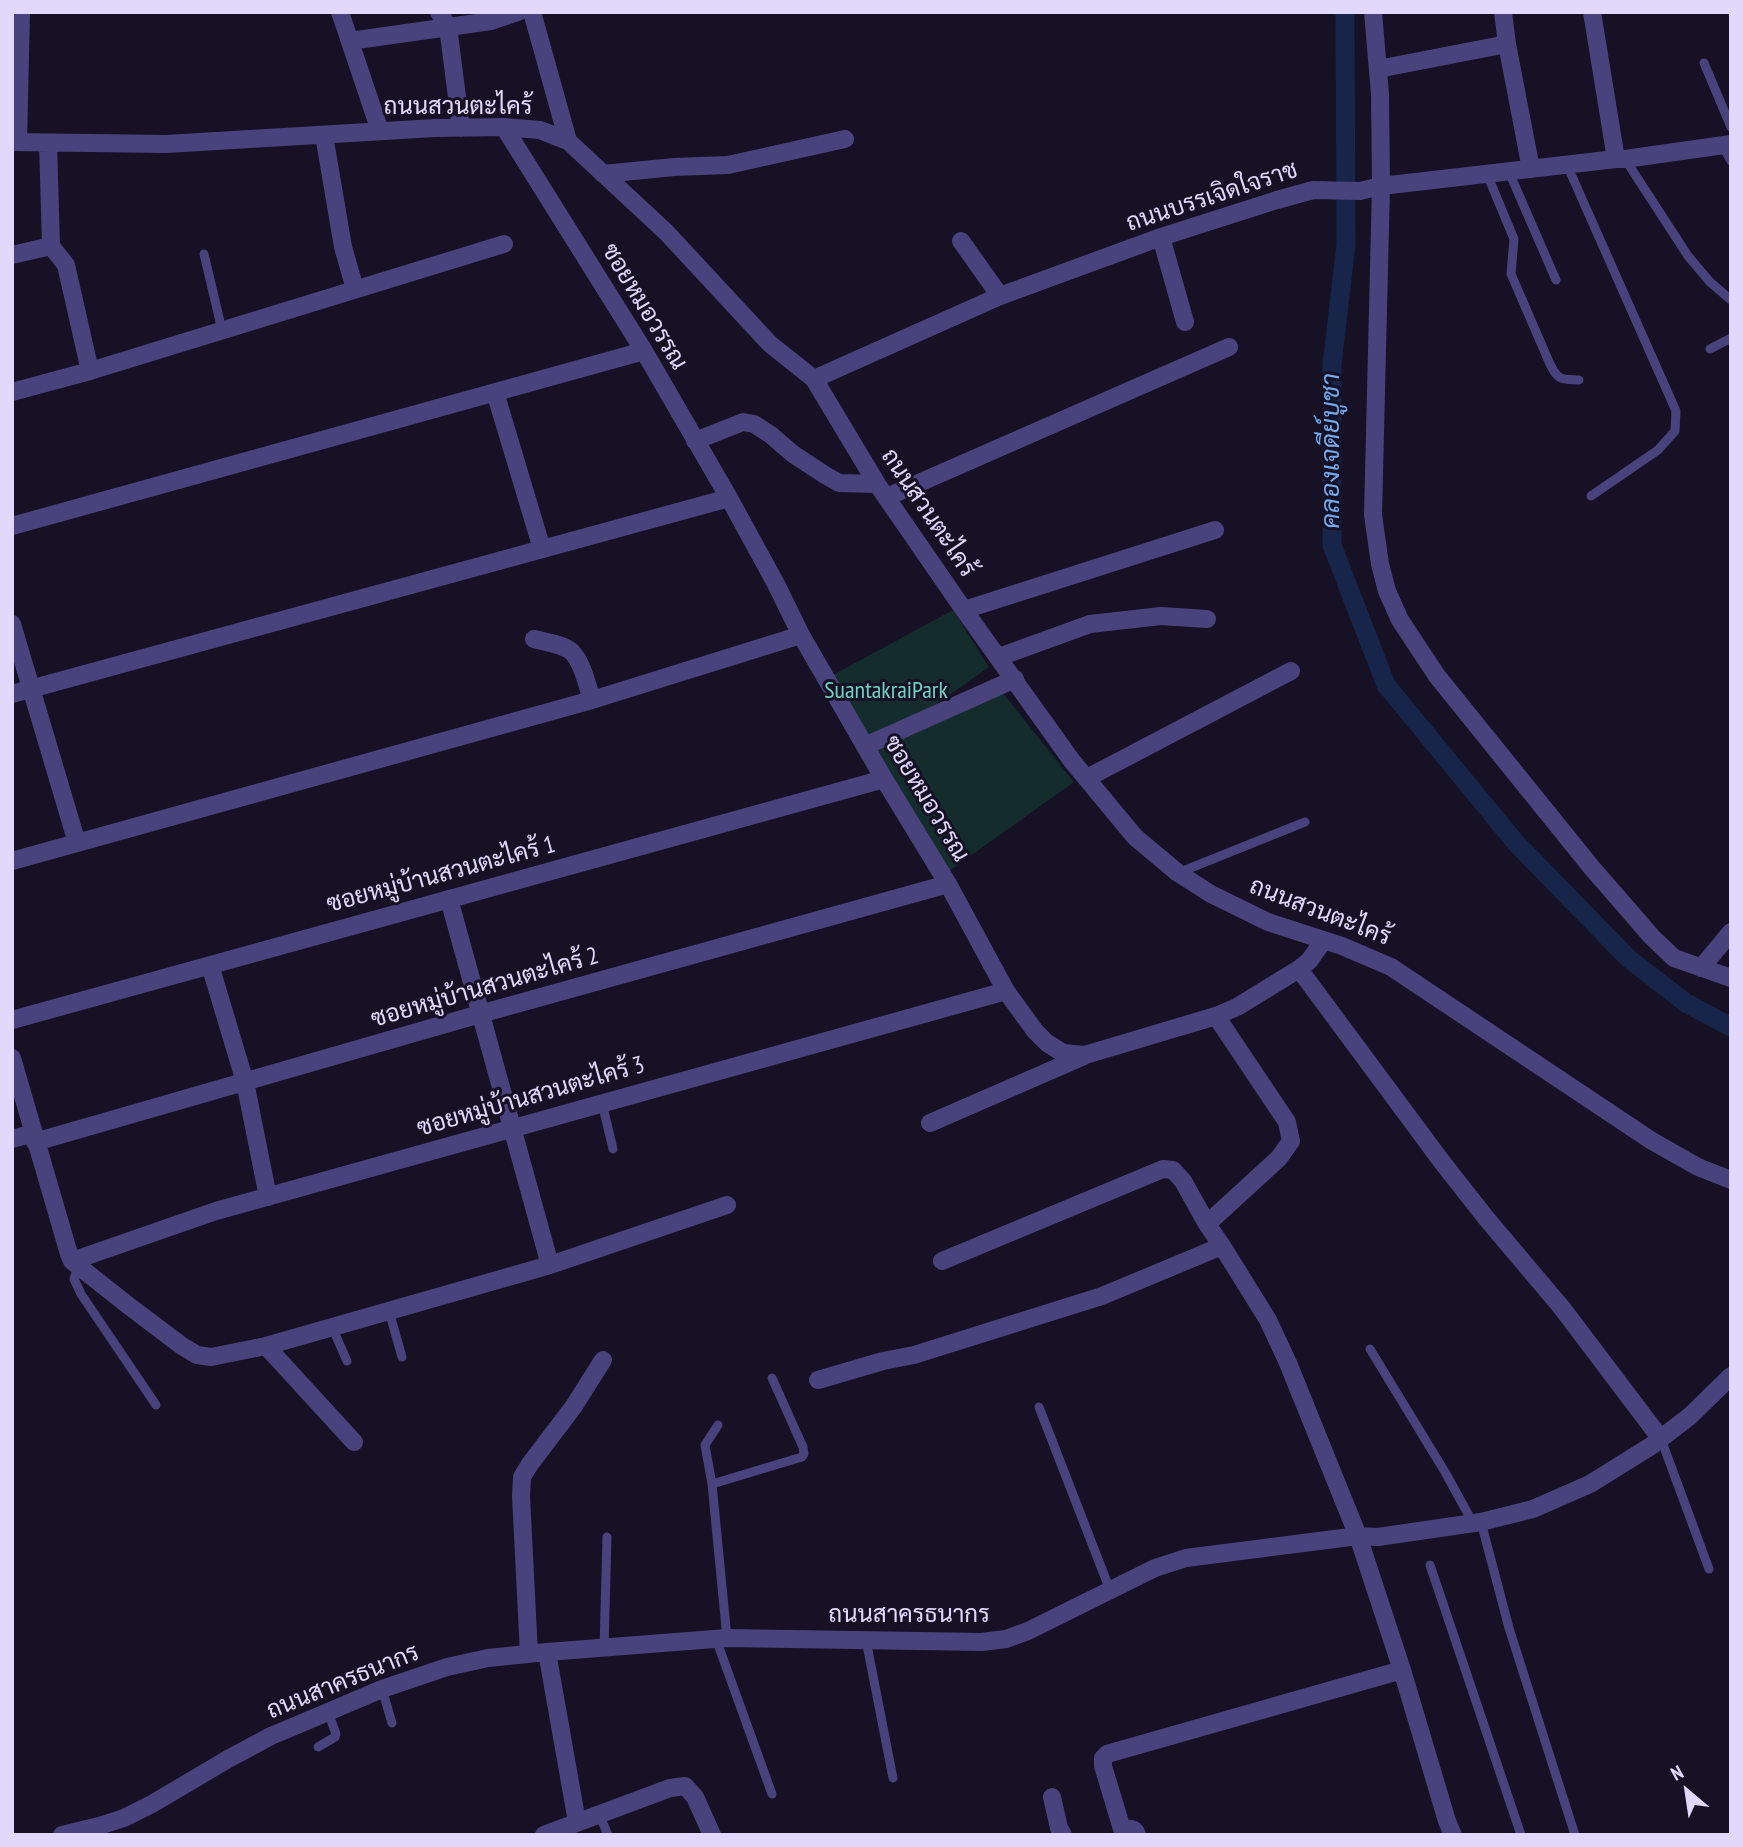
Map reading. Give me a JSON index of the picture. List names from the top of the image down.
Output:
{
  "streets": {
    "street": [
      "ถนนสวนตะไคร้",
      "ถนนบรรเจิดใจราช",
      "ซอยหมอวรรณ",
      "ซอยหมู่บ้านสวนตะไคร้ 1",
      "ซอยหมู่บ้านสวนตะไคร้ 2",
      "ซอยหมู่บ้านสวนตะไคร้ 3",
      "ถนนสาครธนากร"
    ]
  },
  "crossings": [
    ["ถนนสวนตะไคร้", "ถนนบรรเจิดใจราช"],
    ["ถนนสวนตะไคร้", "ซอยหมอวรรณ"],
    ["ซอยหมอวรรณ", "ซอยหมู่บ้านสวนตะไคร้ 1"],
    ["ซอยหมอวรรณ", "ซอยหมู่บ้านสวนตะไคร้ 2"],
    ["ซอยหมอวรรณ", "ซอยหมู่บ้านสวนตะไคร้ 3"]
  ],
  "water": ["คลองเจดีย์บูชา"],
  "parks": ["SuantakraiPark"],
  "north": "top left"
}
